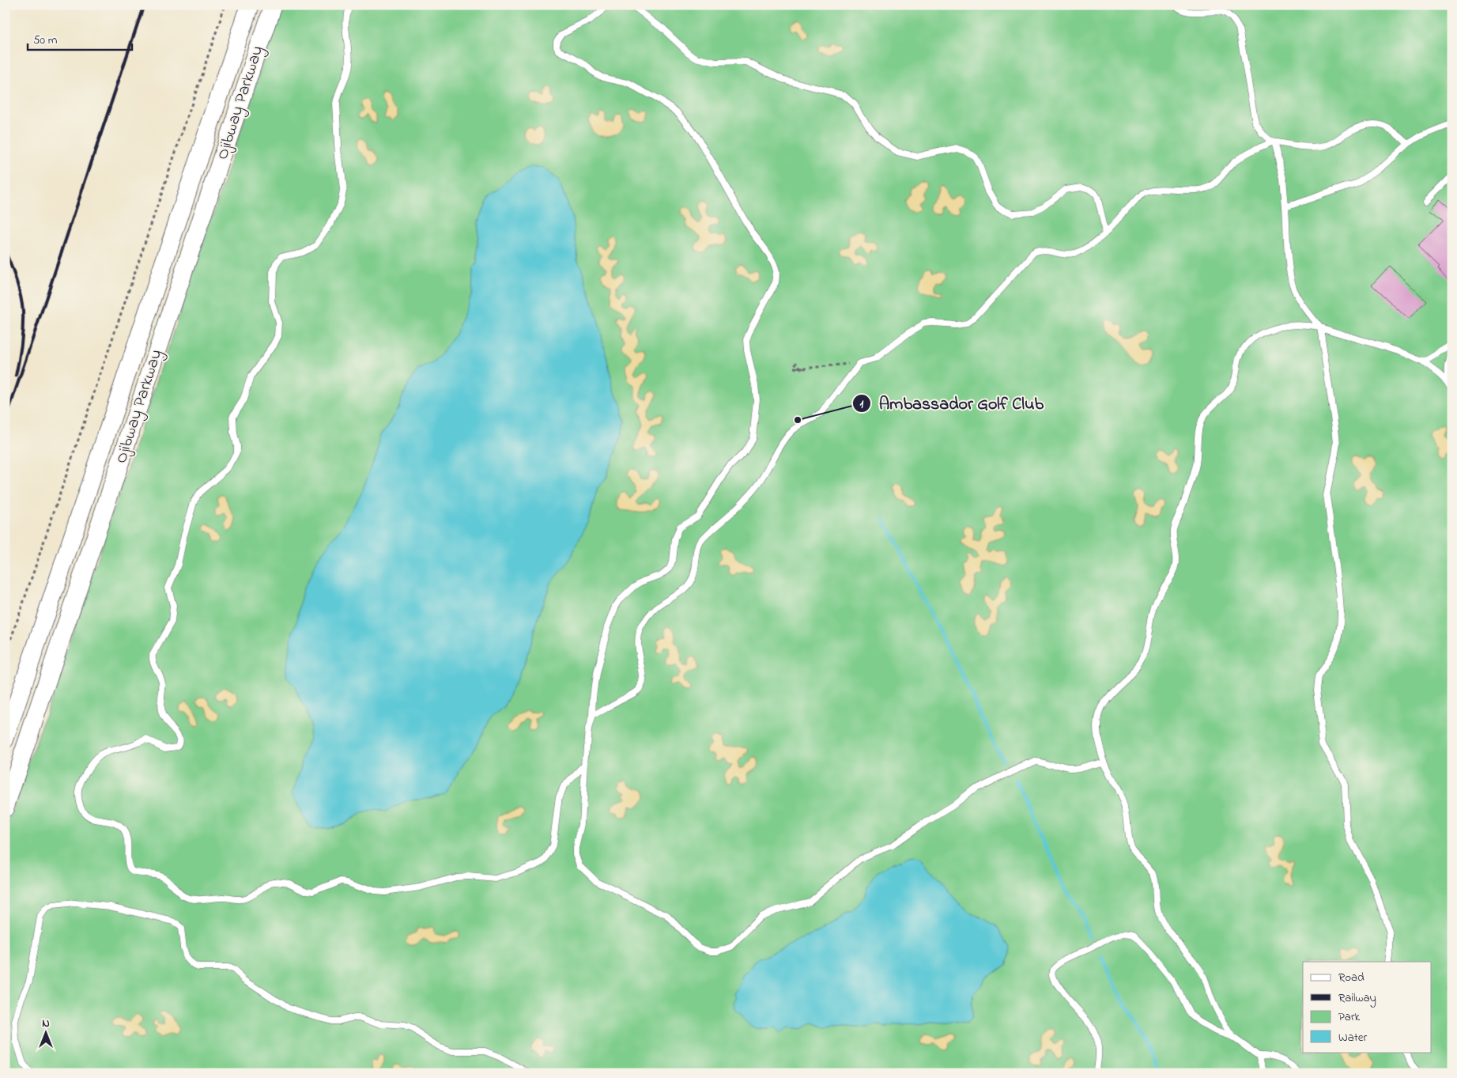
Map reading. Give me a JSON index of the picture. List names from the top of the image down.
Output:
{
  "streets": {
    "main road": ["Ojibway Parkway"]
  },
  "places": ["Ambassador Golf Club"],
  "legend": [
    "Road",
    "Railway",
    "Park",
    "Water"
  ],
  "scale_bar": "50 m",
  "north": "top"
}
